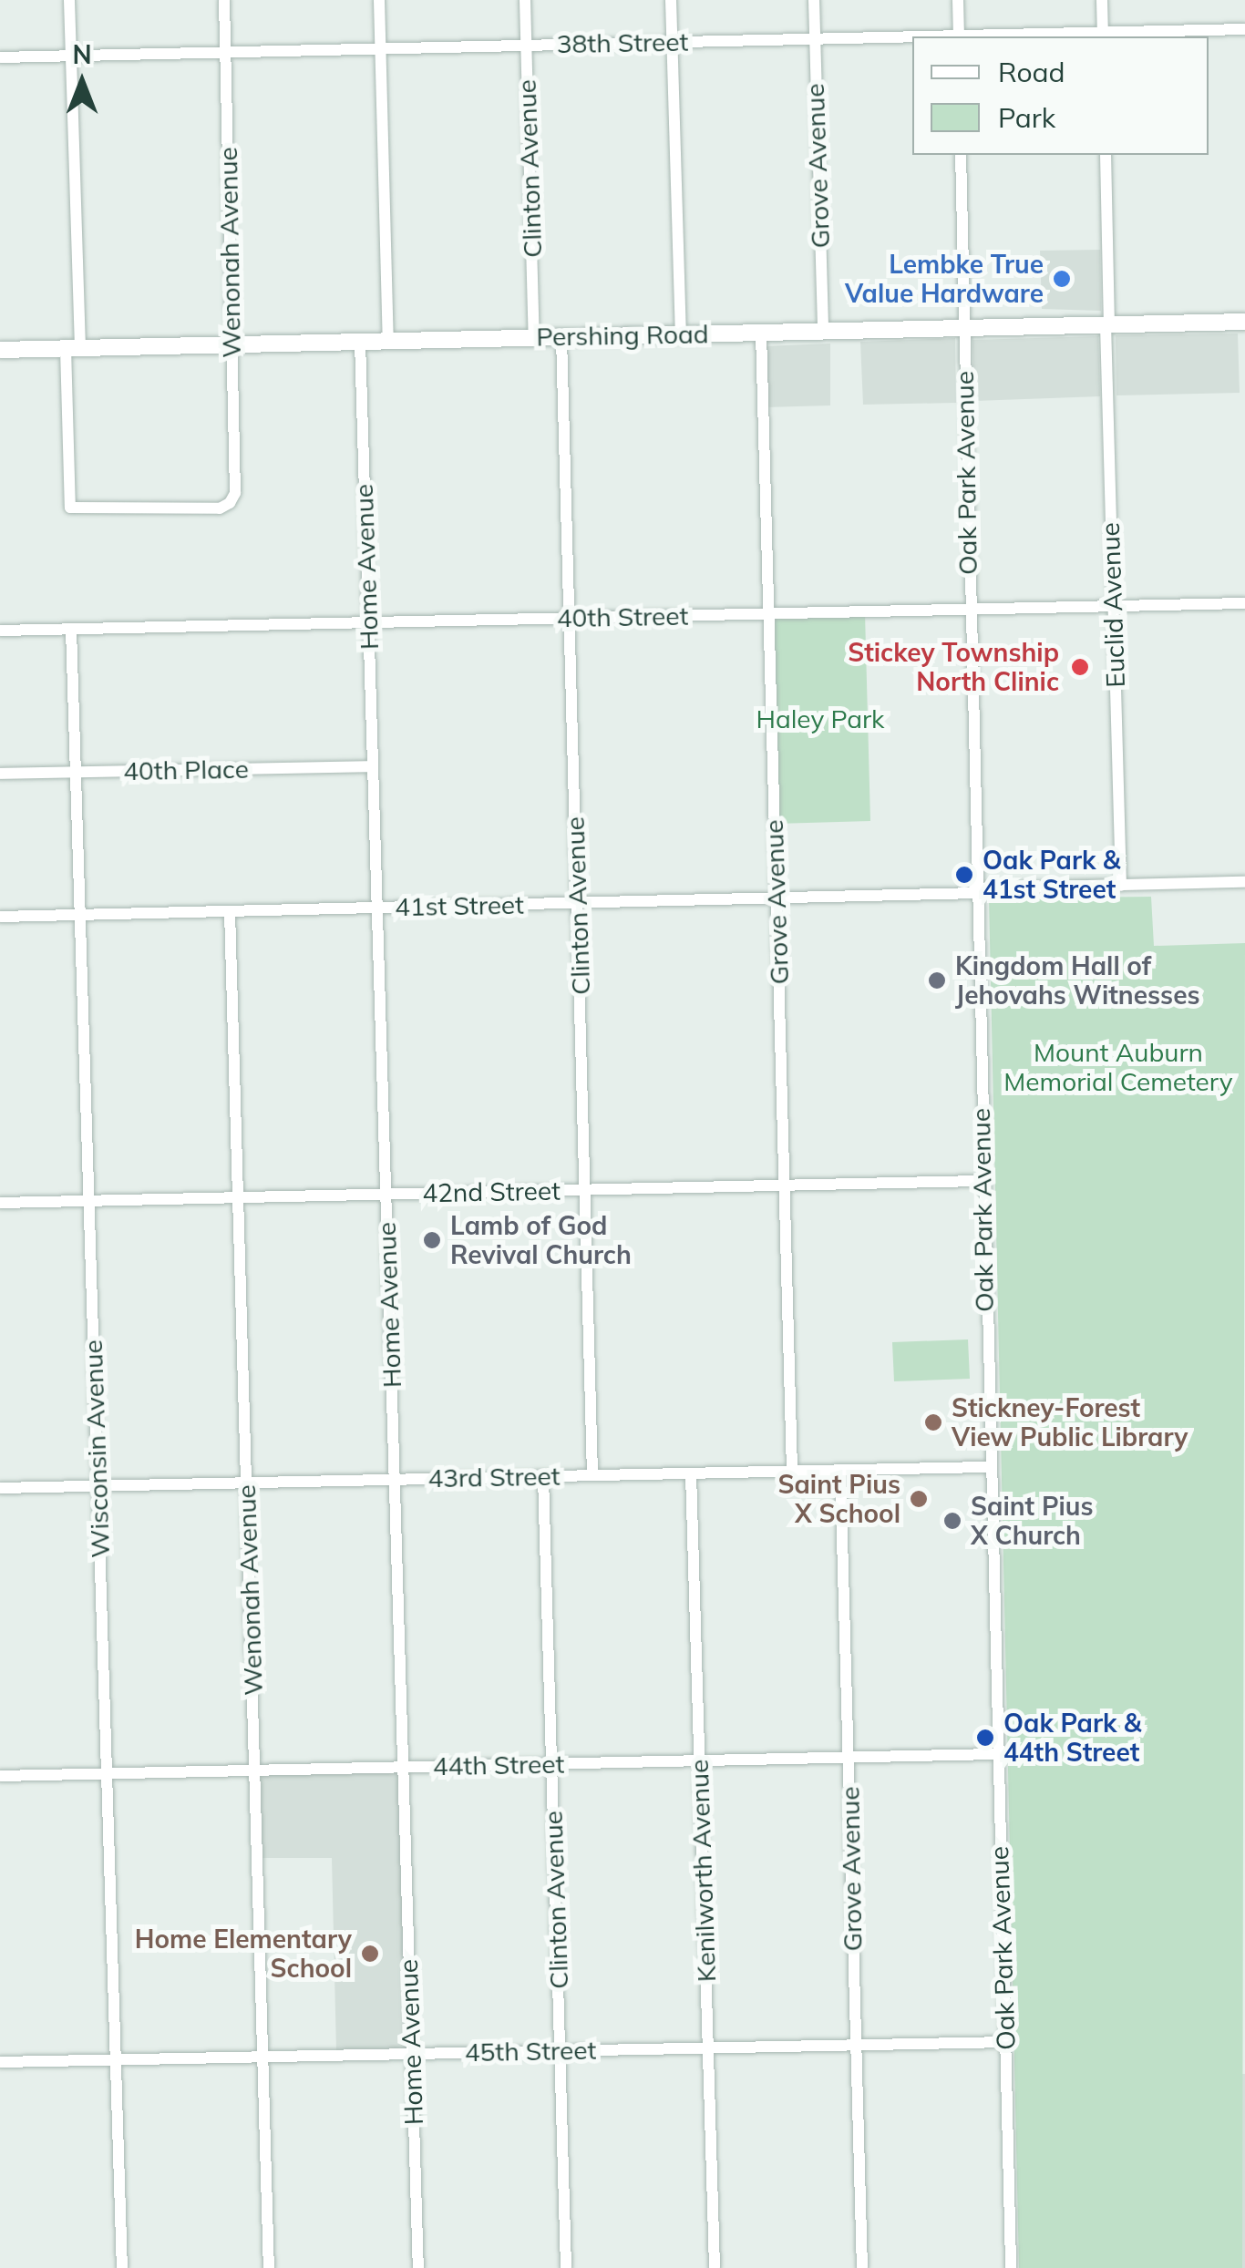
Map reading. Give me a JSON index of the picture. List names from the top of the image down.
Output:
{
  "streets": {
    "main road": ["Pershing Road"],
    "street": [
      "38th Street",
      "Grove Avenue",
      "Clinton Avenue",
      "Wenonah Avenue",
      "Oak Park Avenue",
      "Home Avenue",
      "Euclid Avenue",
      "40th Street",
      "40th Place",
      "41st Street",
      "42nd Street",
      "Wisconsin Avenue",
      "43rd Street",
      "44th Street",
      "Kenilworth Avenue",
      "45th Street"
    ]
  },
  "crossings": [
    ["38th Street", "Grove Avenue"],
    ["38th Street", "Clinton Avenue"],
    ["38th Street", "Wenonah Avenue"],
    ["Grove Avenue", "Pershing Road"],
    ["Grove Avenue", "40th Street"],
    ["Grove Avenue", "41st Street"],
    ["Grove Avenue", "42nd Street"],
    ["Grove Avenue", "43rd Street"],
    ["Grove Avenue", "44th Street"],
    ["Grove Avenue", "45th Street"],
    ["Clinton Avenue", "Pershing Road"],
    ["Clinton Avenue", "40th Street"],
    ["Clinton Avenue", "41st Street"],
    ["Clinton Avenue", "42nd Street"],
    ["Clinton Avenue", "43rd Street"],
    ["Clinton Avenue", "44th Street"],
    ["Clinton Avenue", "45th Street"],
    ["Wenonah Avenue", "Pershing Road"],
    ["Wenonah Avenue", "41st Street"],
    ["Wenonah Avenue", "42nd Street"],
    ["Wenonah Avenue", "43rd Street"],
    ["Wenonah Avenue", "44th Street"],
    ["Wenonah Avenue", "45th Street"],
    ["Pershing Road", "Oak Park Avenue"],
    ["Pershing Road", "Home Avenue"],
    ["Pershing Road", "Euclid Avenue"],
    ["Oak Park Avenue", "40th Street"],
    ["Oak Park Avenue", "41st Street"],
    ["Oak Park Avenue", "42nd Street"],
    ["Oak Park Avenue", "43rd Street"],
    ["Oak Park Avenue", "44th Street"],
    ["Oak Park Avenue", "45th Street"],
    ["Home Avenue", "40th Street"],
    ["Home Avenue", "40th Place"],
    ["Home Avenue", "41st Street"],
    ["Home Avenue", "42nd Street"],
    ["Home Avenue", "43rd Street"],
    ["Home Avenue", "44th Street"],
    ["Home Avenue", "45th Street"],
    ["Euclid Avenue", "40th Street"],
    ["Euclid Avenue", "41st Street"],
    ["40th Street", "Wisconsin Avenue"],
    ["40th Place", "Wisconsin Avenue"],
    ["41st Street", "Wisconsin Avenue"],
    ["42nd Street", "Wisconsin Avenue"],
    ["Wisconsin Avenue", "43rd Street"],
    ["Wisconsin Avenue", "44th Street"],
    ["Wisconsin Avenue", "45th Street"],
    ["43rd Street", "Kenilworth Avenue"],
    ["44th Street", "Kenilworth Avenue"],
    ["Kenilworth Avenue", "45th Street"]
  ],
  "parks": ["Haley Park", "Mount Auburn Memorial Cemetery"],
  "places": [
    "Lembke True Value Hardware",
    "Stickey Township North Clinic",
    "Oak Park & 41st Street",
    "Kingdom Hall of Jehovahs Witnesses",
    "Lamb of God Revival Church",
    "Stickney-Forest View Public Library",
    "Saint Pius X School",
    "Saint Pius X Church",
    "Oak Park & 44th Street",
    "Home Elementary School"
  ],
  "legend": ["Road", "Park"],
  "north": "top"
}
